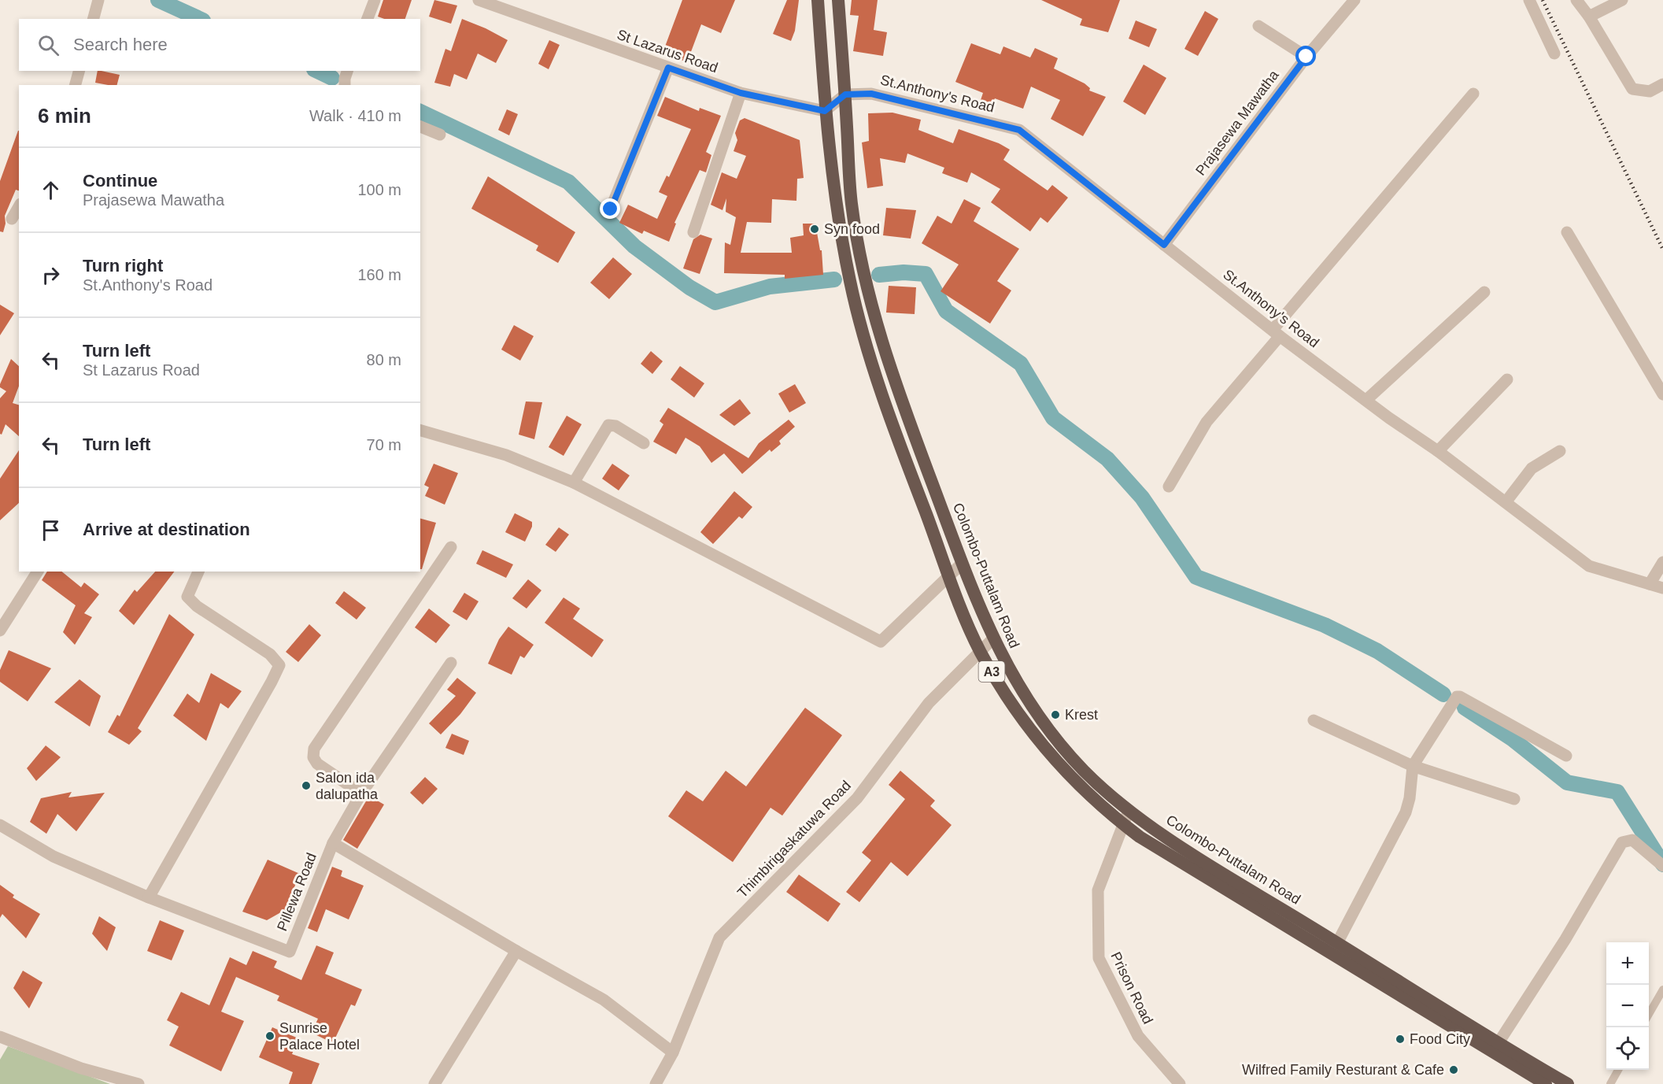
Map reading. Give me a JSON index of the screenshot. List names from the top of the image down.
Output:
{
  "streets": {
    "highway": ["Colombo-Puttalam Road", "A3"],
    "street": [
      "St Lazarus Road",
      "St.Anthony's Road",
      "Prajasewa Mawatha",
      "Thimbirigaskatuwa Road",
      "Pillewa Road",
      "Prison Road"
    ]
  },
  "crossings": [
    ["St Lazarus Road", "Colombo-Puttalam Road"],
    ["St.Anthony's Road", "Prajasewa Mawatha"],
    ["St.Anthony's Road", "Colombo-Puttalam Road"],
    ["Colombo-Puttalam Road", "Thimbirigaskatuwa Road"],
    ["Colombo-Puttalam Road", "Prison Road"],
    ["Thimbirigaskatuwa Road", "Pillewa Road"]
  ],
  "places": [
    "Syn food",
    "Krest",
    "Salon ida dalupatha",
    "Sunrise Palace Hotel",
    "Food City",
    "Wilfred Family Resturant & Cafe"
  ],
  "page": {
    "search": "Search here",
    "heading": ["6 min", "Walk · 410 m"],
    "list": [
      ["Continue", "Prajasewa Mawatha", "100 m"],
      ["Turn right", "St.Anthony's Road", "160 m"],
      ["Turn left", "St Lazarus Road", "80 m"],
      ["Turn left", "70 m"],
      "Arrive at destination"
    ],
    "map_buttons": ["+", "−"]
  }
}
